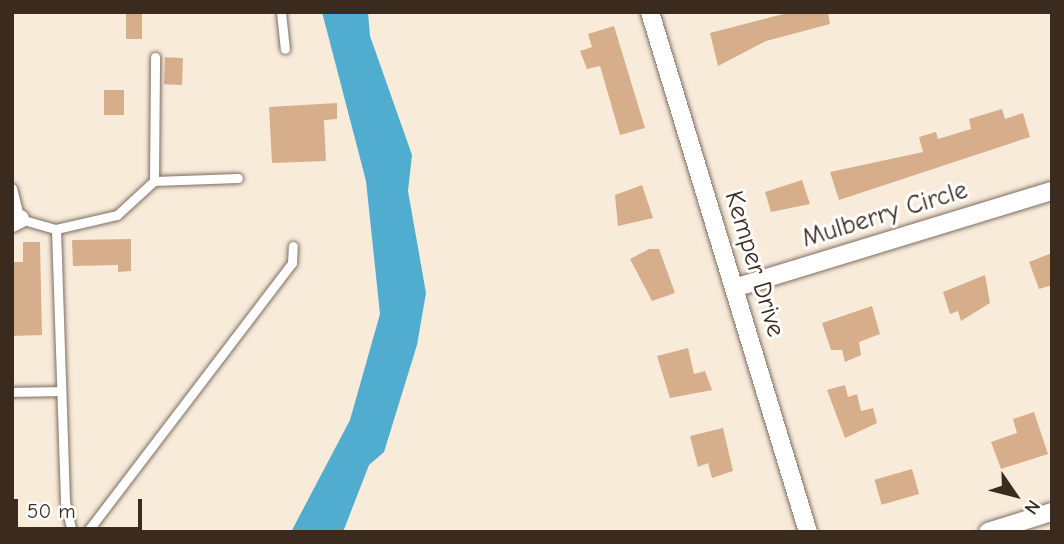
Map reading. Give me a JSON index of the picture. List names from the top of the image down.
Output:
{
  "streets": {
    "street": ["Mulberry Circle", "Kemper Drive"]
  },
  "crossings": [
    ["Mulberry Circle", "Kemper Drive"]
  ],
  "scale_bar": "50 m",
  "north": "bottom right"
}
